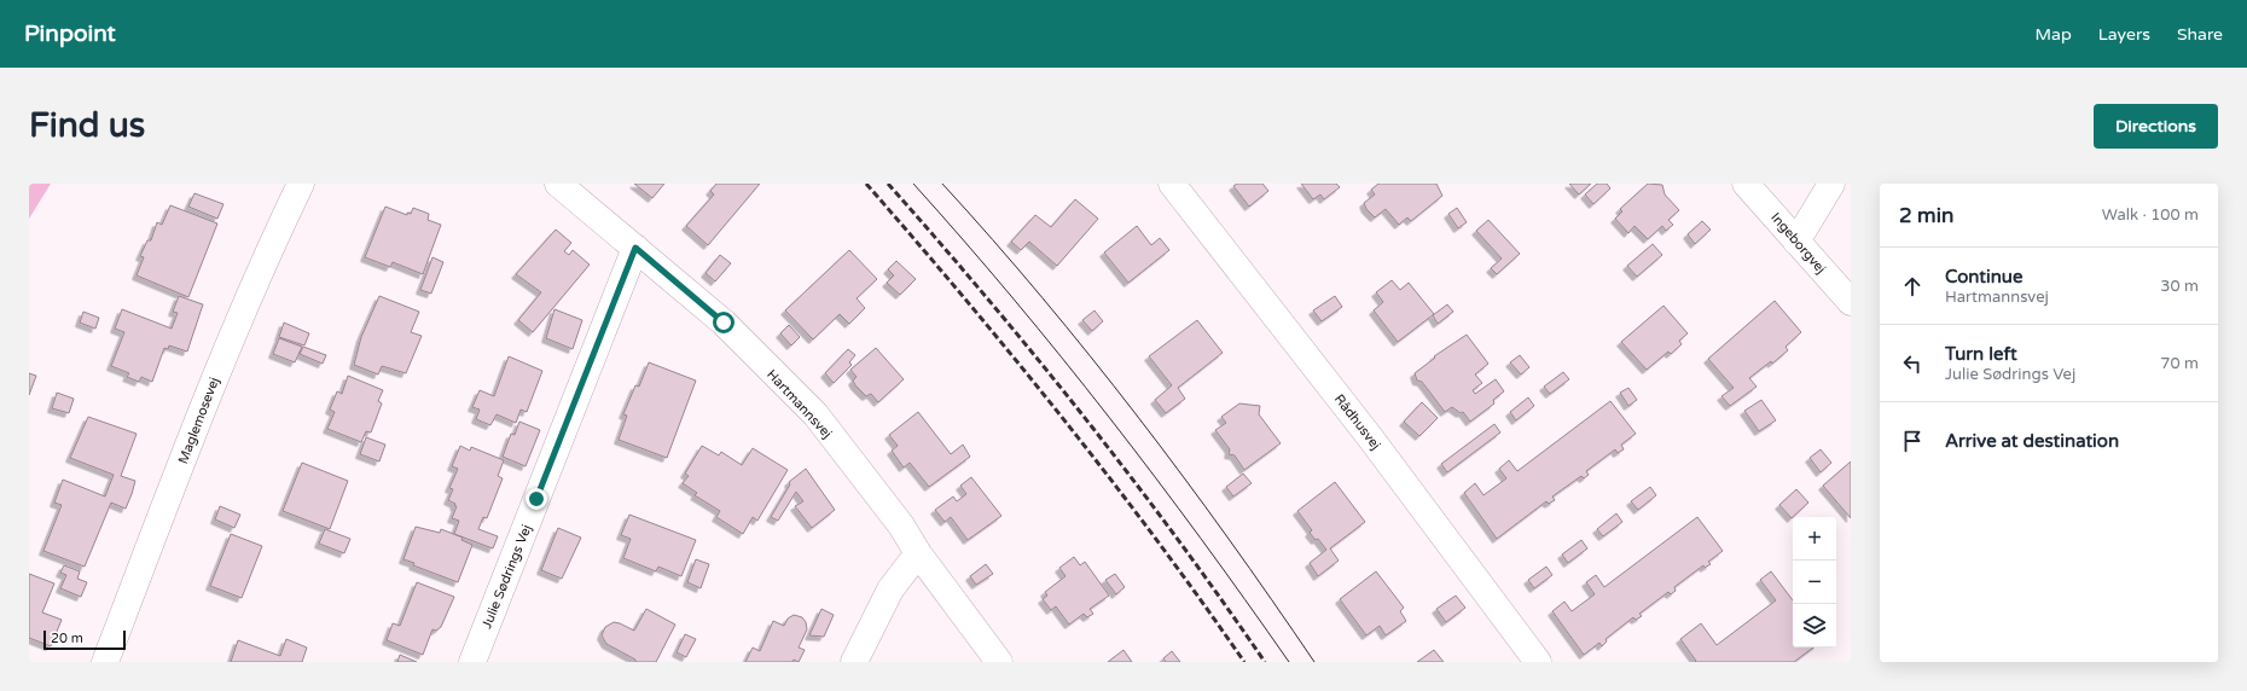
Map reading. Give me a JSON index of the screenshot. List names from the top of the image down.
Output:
{
  "streets": {
    "street": [
      "Ingeborgvej",
      "Hartmannsvej",
      "Maglemosevej",
      "Rådhusvej",
      "Julie Sødrings Vej"
    ]
  },
  "crossings": [
    ["Hartmannsvej", "Julie Sødrings Vej"]
  ],
  "scale_bar": "20 m",
  "page": {
    "header": "Pinpoint",
    "nav": ["Map", "Layers", "Share"],
    "buttons": "Directions",
    "title": "Find us",
    "heading": ["2 min", "Walk · 100 m"],
    "list": [
      ["Continue", "Hartmannsvej", "30 m"],
      ["Turn left", "Julie Sødrings Vej", "70 m"],
      "Arrive at destination"
    ],
    "map_buttons": ["+", "−"],
    "scale": "20 m"
  }
}
